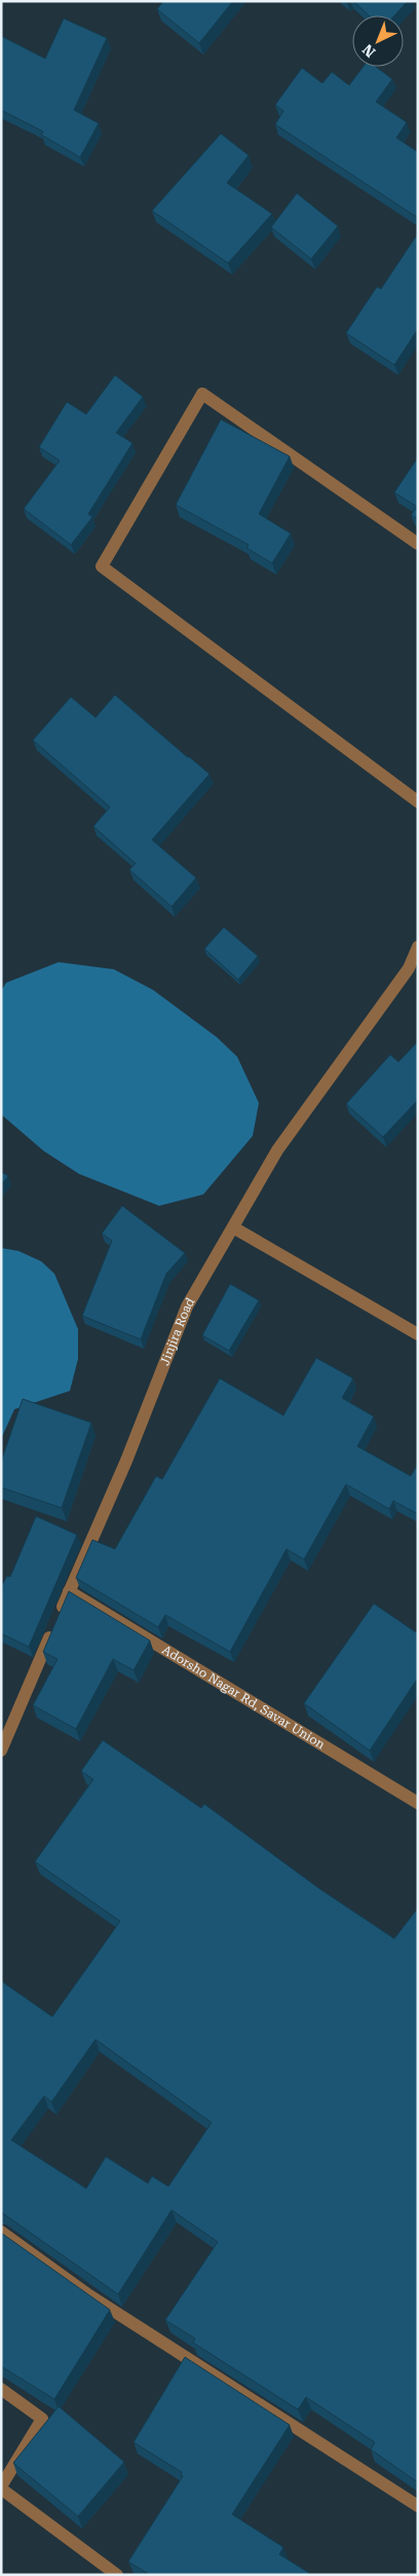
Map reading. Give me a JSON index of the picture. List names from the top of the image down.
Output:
{
  "streets": {
    "street": ["Jinjira Road", "Adorsho Nagar Rd, Savar Union"]
  },
  "crossings": [
    ["Jinjira Road", "Adorsho Nagar Rd, Savar Union"]
  ],
  "north": "bottom left"
}
